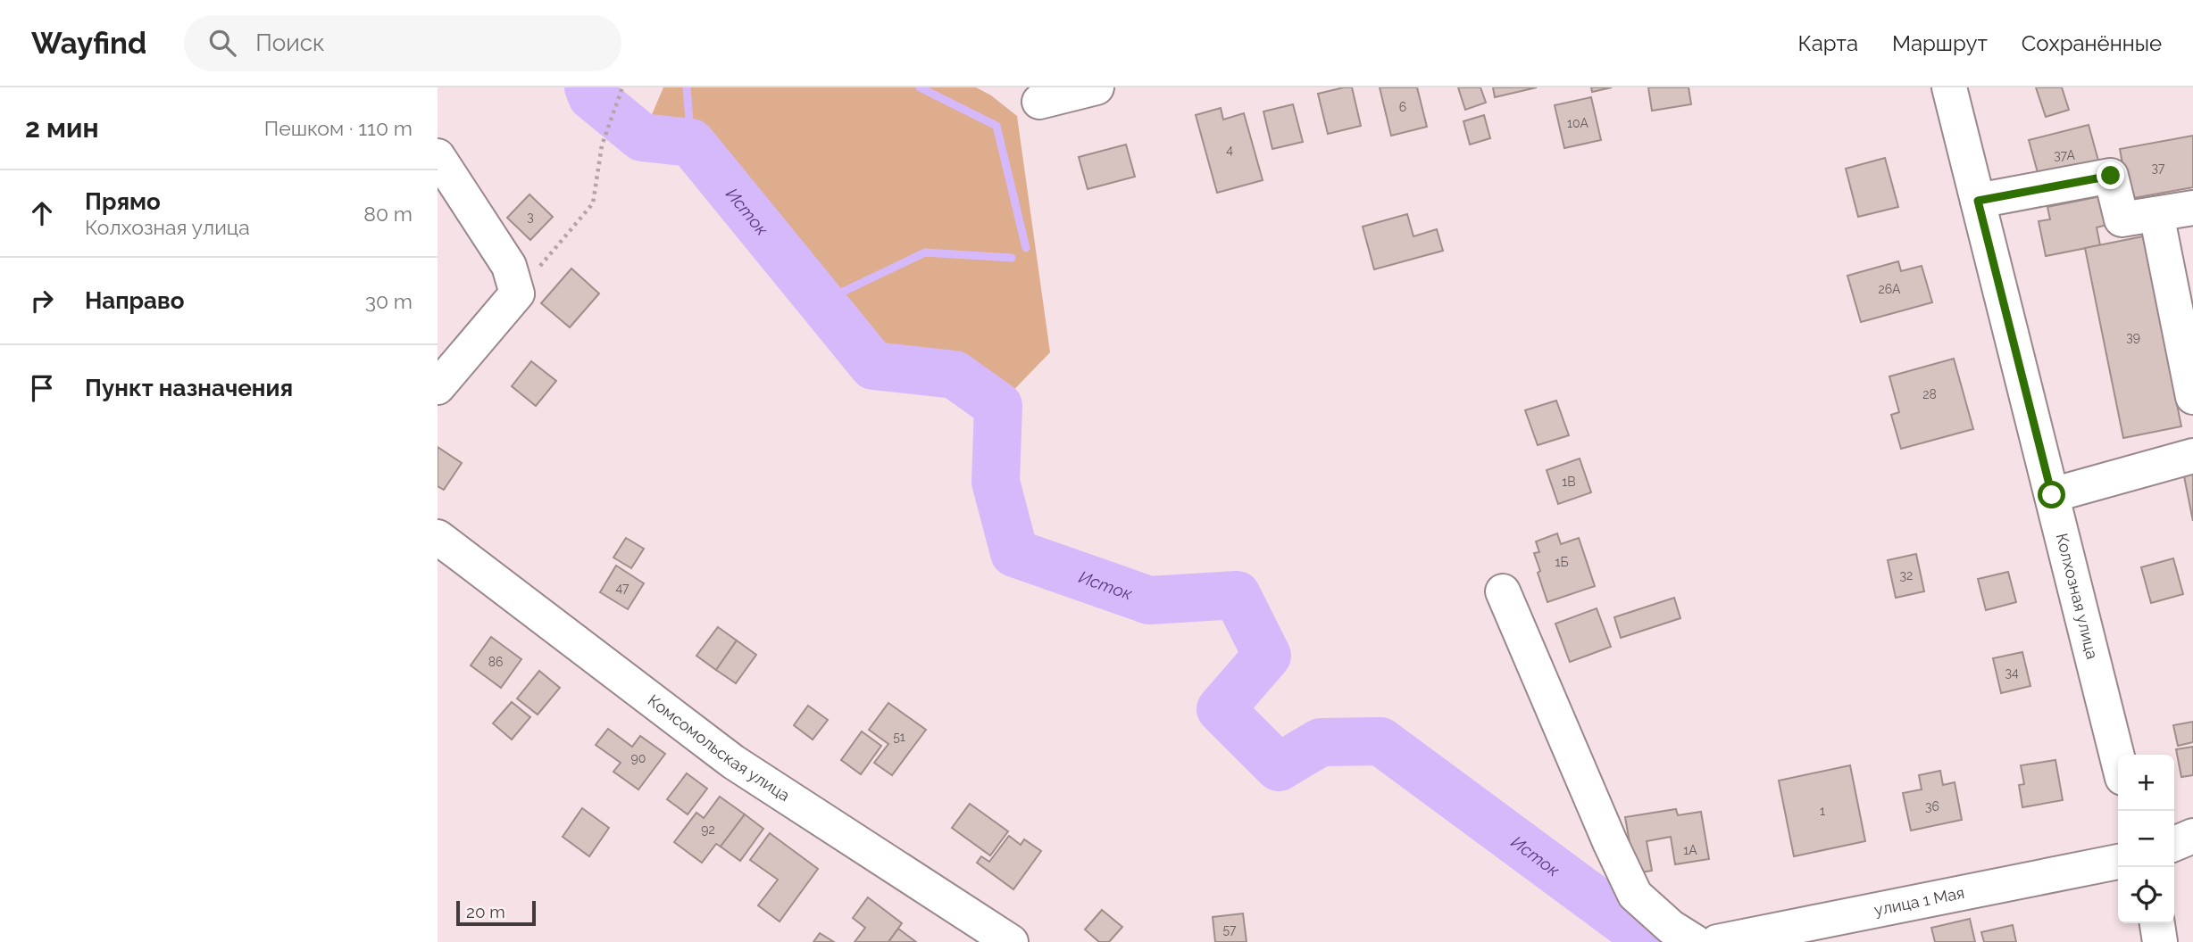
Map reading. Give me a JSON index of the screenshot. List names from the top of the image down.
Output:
{
  "streets": {
    "street": ["Колхозная улица", "Комсомольская улица", "улица 1 Мая"]
  },
  "water": ["Исток"],
  "house_numbers": [
    "6",
    "10А",
    "4",
    "37А",
    "37",
    "3",
    "26А",
    "39",
    "28",
    "1В",
    "1Б",
    "32",
    "47",
    "86",
    "34",
    "51",
    "90",
    "36",
    "1",
    "92",
    "1А",
    "57"
  ],
  "scale_bar": "20 m",
  "page": {
    "header": "Wayfind",
    "search": "Поиск",
    "nav": ["Карта", "Маршрут", "Сохранённые"],
    "heading": ["2 мин", "Пешком · 110 m"],
    "list": [
      ["Прямо", "Колхозная улица", "80 m"],
      ["Направо", "30 m"],
      "Пункт назначения"
    ],
    "map_buttons": ["+", "−"],
    "scale": "20 m"
  }
}
